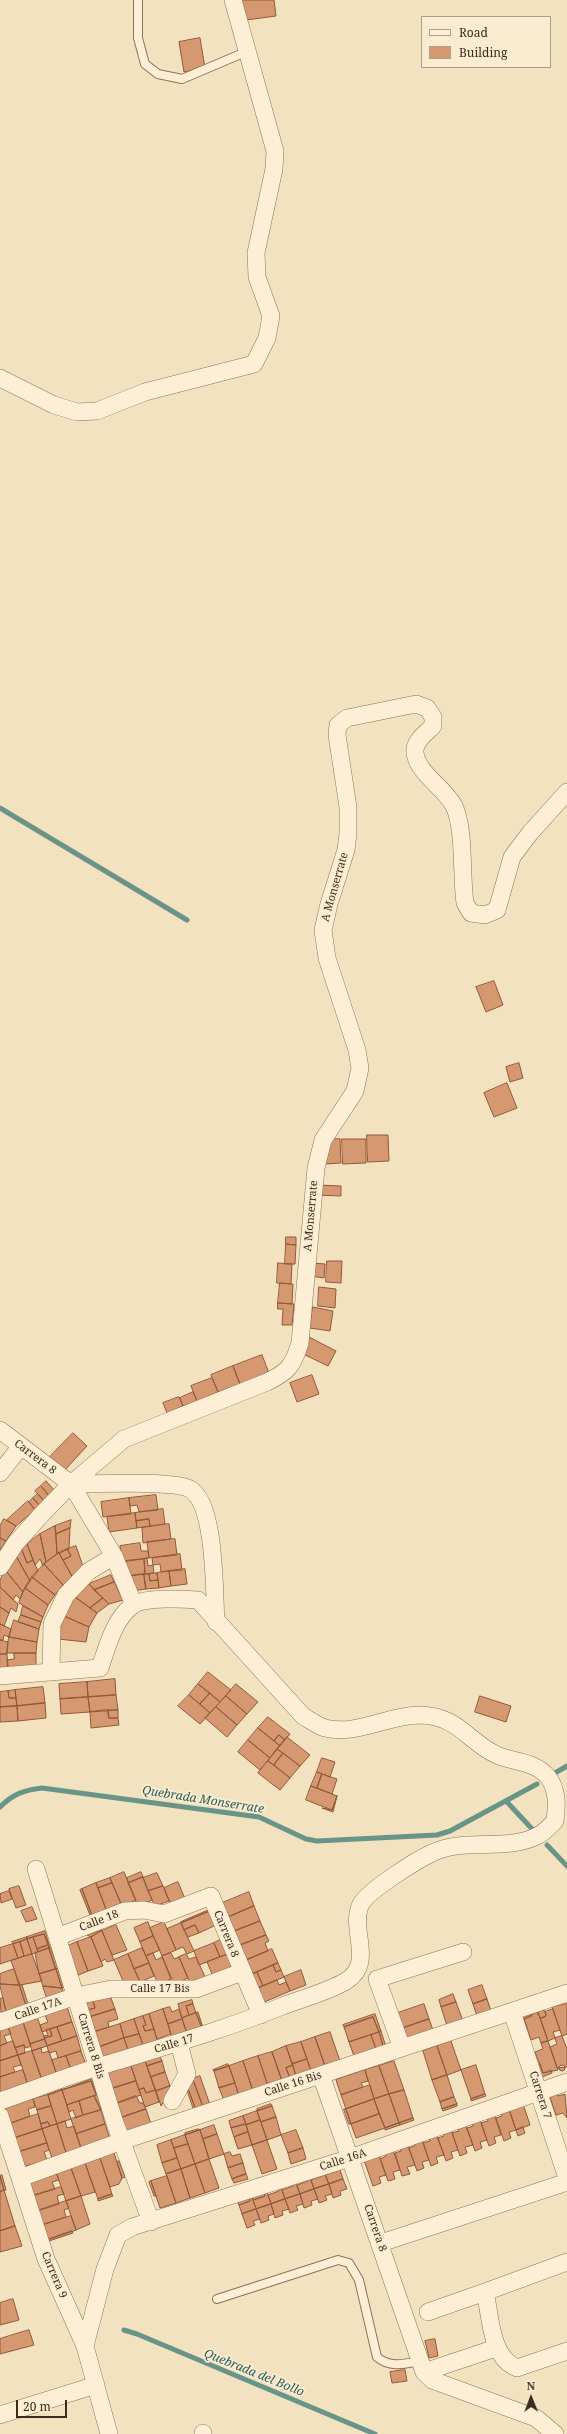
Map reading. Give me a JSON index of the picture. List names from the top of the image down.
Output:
{
  "streets": {
    "street": [
      "A Monserrate",
      "Carrera 8",
      "Calle 18",
      "Calle 17 Bis",
      "Calle 17A",
      "Calle 17",
      "Carrera 8 Bis",
      "Calle 16 Bis",
      "Carrera 7",
      "Calle 16A",
      "Carrera 9"
    ]
  },
  "crossings": [
    ["A Monserrate", "Carrera 8"],
    ["Carrera 8", "Calle 18"],
    ["Carrera 8", "Calle 17 Bis"],
    ["Carrera 8", "Calle 17"],
    ["Carrera 8", "Calle 16 Bis"],
    ["Carrera 8", "Calle 16A"],
    ["Calle 18", "Carrera 8 Bis"],
    ["Calle 17 Bis", "Calle 17A"],
    ["Calle 17 Bis", "Carrera 8 Bis"],
    ["Calle 17A", "Carrera 8 Bis"],
    ["Calle 17", "Carrera 8 Bis"],
    ["Carrera 8 Bis", "Calle 16 Bis"],
    ["Carrera 8 Bis", "Calle 16A"],
    ["Calle 16 Bis", "Carrera 7"],
    ["Calle 16 Bis", "Carrera 9"],
    ["Carrera 7", "Calle 16A"],
    ["Calle 16A", "Carrera 9"]
  ],
  "water": ["Quebrada Monserrate", "Quebrada del Bollo"],
  "legend": ["Road", "Building"],
  "scale_bar": "20 m",
  "north": "top"
}
